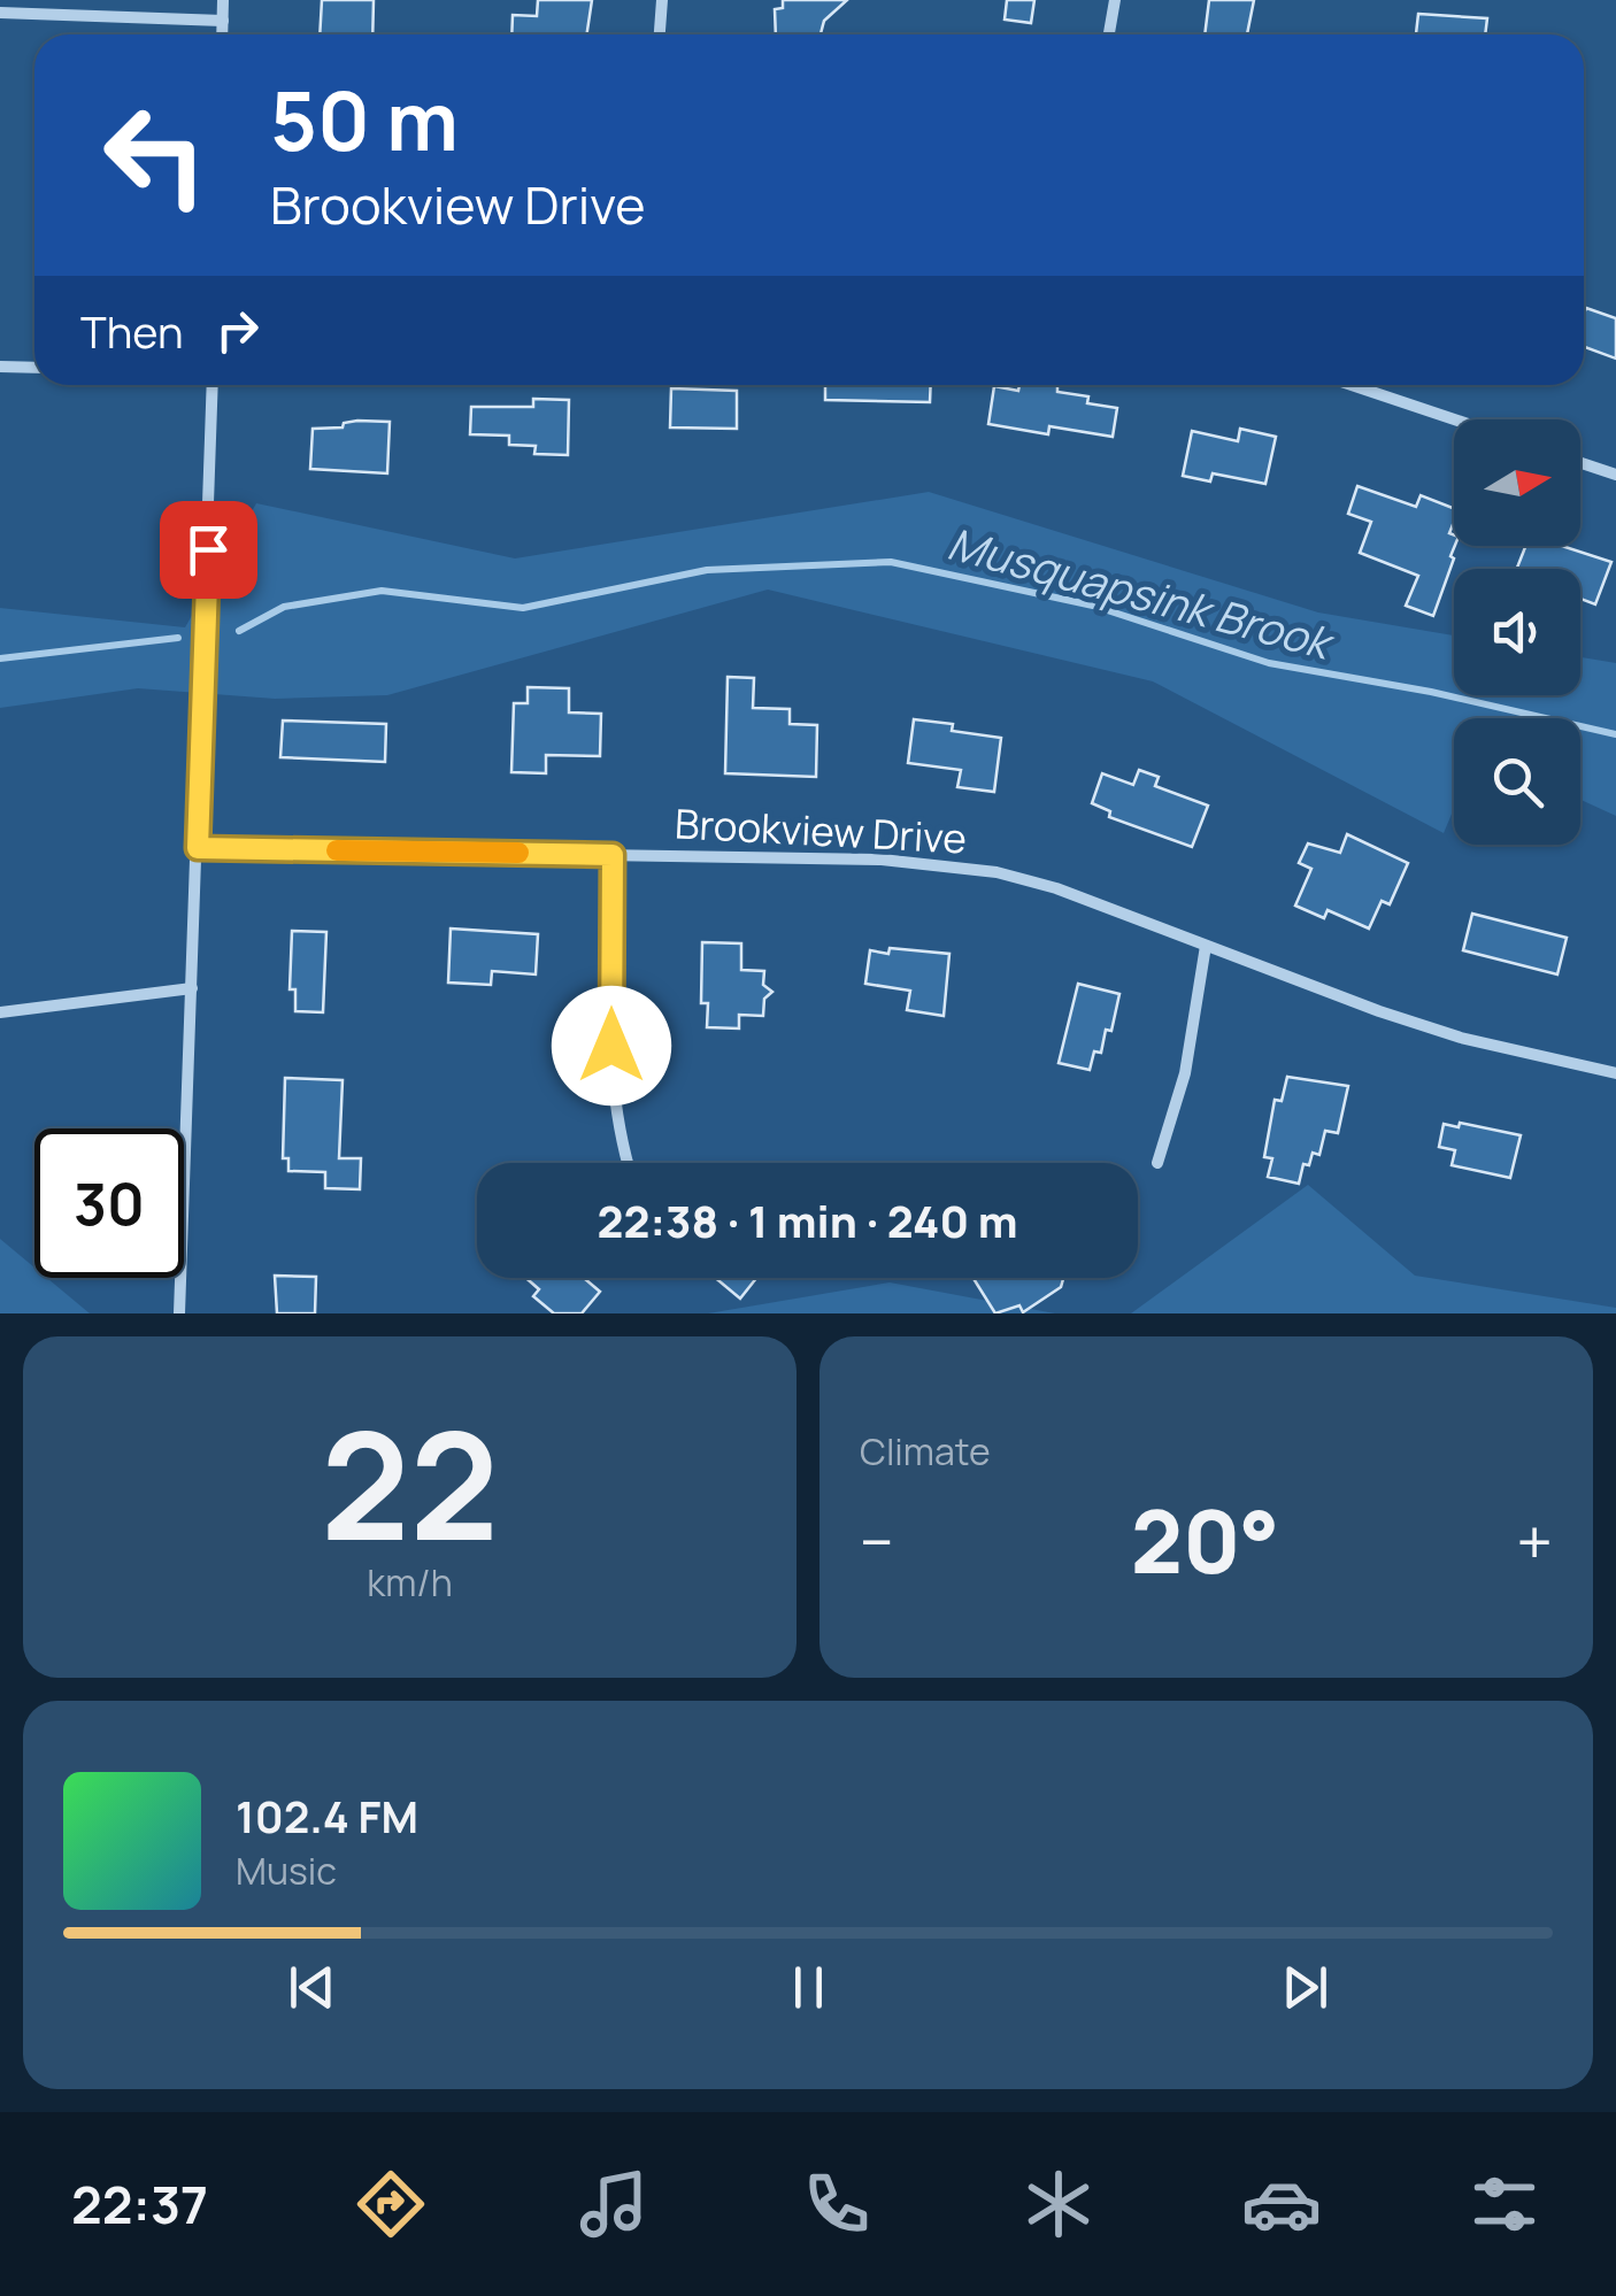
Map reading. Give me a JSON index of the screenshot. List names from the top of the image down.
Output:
{
  "streets": {
    "street": ["Brookview Drive"]
  },
  "water": ["Musquapsink Brook"],
  "north": "right",
  "page": {
    "turn": ["50 m", "Brookview Drive"],
    "then": "Then",
    "limit": "30",
    "trip": "22:38 · 1 min · 240 m",
    "tile": [
      ["22", "km/h"],
      "Climate"
    ],
    "heat": ["−", "20°", "+"],
    "song": ["102.4 FM", "Music"],
    "tabs": "22:37"
  }
}
